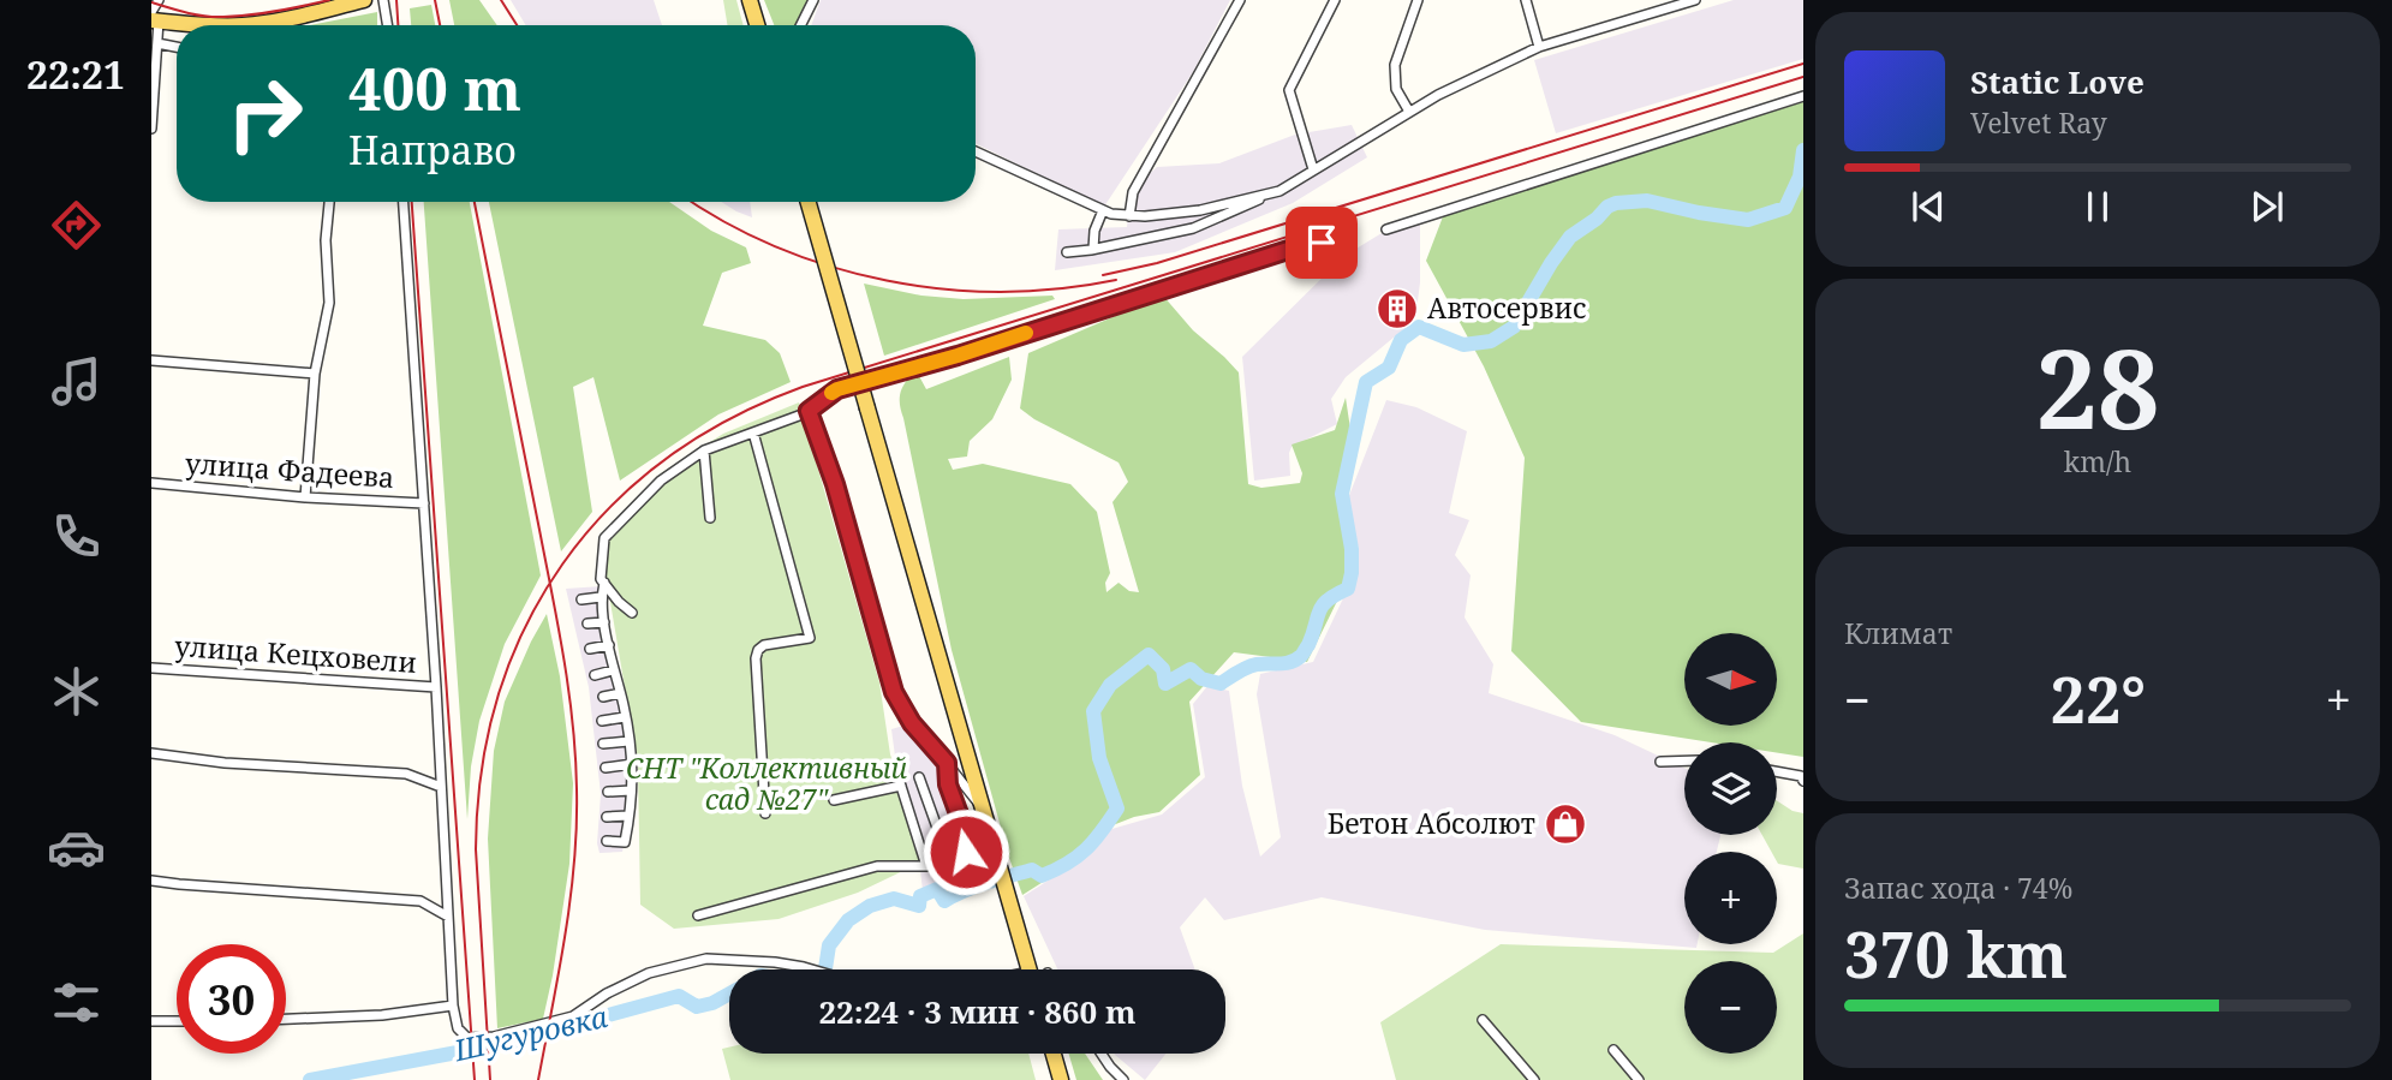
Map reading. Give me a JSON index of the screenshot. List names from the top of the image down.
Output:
{
  "streets": {
    "street": ["улица Фадеева", "улица Кецховели"]
  },
  "water": ["Шугуровка"],
  "parks": ["СНТ \"Коллективный сад №27\""],
  "places": {
    "building": ["Автосервис"],
    "shop": ["Бетон Абсолют"]
  },
  "north": "right",
  "page": {
    "tabs": "22:21",
    "turn": ["400 m", "Направо"],
    "song": ["Static Love", "Velvet Ray"],
    "tile": [
      ["28", "km/h"],
      "Климат",
      ["Запас хода · 74%", "370 km"]
    ],
    "map_buttons": ["+", "−"],
    "heat": ["−", "22°", "+"],
    "limit": "30",
    "trip": "22:24 · 3 мин · 860 m"
  }
}
